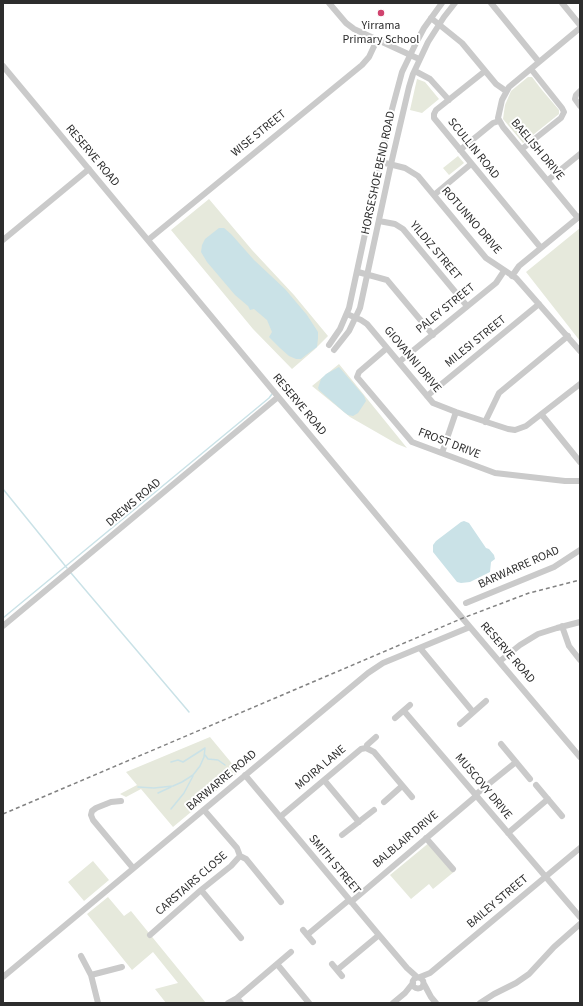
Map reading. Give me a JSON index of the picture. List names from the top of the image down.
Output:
{
  "streets": {
    "street": [
      "WISE STREET",
      "SCULLIN ROAD",
      "BAELISH DRIVE",
      "RESERVE ROAD",
      "HORSESHOE BEND ROAD",
      "ROTUNNO DRIVE",
      "YILDIZ STREET",
      "PALEY STREET",
      "MILESI STREET",
      "GIOVANNI DRIVE",
      "FROST DRIVE",
      "DREWS ROAD",
      "BARWARRE ROAD",
      "MOIRA LANE",
      "MUSCOVY DRIVE",
      "BALBLAIR DRIVE",
      "SMITH STREET",
      "CARSTAIRS CLOSE",
      "BAILEY STREET"
    ]
  },
  "crossings": [
    ["WISE STREET", "RESERVE ROAD"],
    ["RESERVE ROAD", "DREWS ROAD"],
    ["RESERVE ROAD", "BARWARRE ROAD"],
    ["HORSESHOE BEND ROAD", "ROTUNNO DRIVE"],
    ["HORSESHOE BEND ROAD", "YILDIZ STREET"],
    ["HORSESHOE BEND ROAD", "GIOVANNI DRIVE"],
    ["ROTUNNO DRIVE", "PALEY STREET"],
    ["ROTUNNO DRIVE", "MILESI STREET"],
    ["YILDIZ STREET", "PALEY STREET"],
    ["PALEY STREET", "GIOVANNI DRIVE"],
    ["MILESI STREET", "GIOVANNI DRIVE"],
    ["GIOVANNI DRIVE", "FROST DRIVE"],
    ["BARWARRE ROAD", "SMITH STREET"],
    ["BARWARRE ROAD", "CARSTAIRS CLOSE"],
    ["MOIRA LANE", "SMITH STREET"],
    ["MUSCOVY DRIVE", "BALBLAIR DRIVE"],
    ["MUSCOVY DRIVE", "BAILEY STREET"],
    ["BALBLAIR DRIVE", "SMITH STREET"],
    ["SMITH STREET", "BAILEY STREET"]
  ],
  "places": ["Yirrama Primary School"]
}
